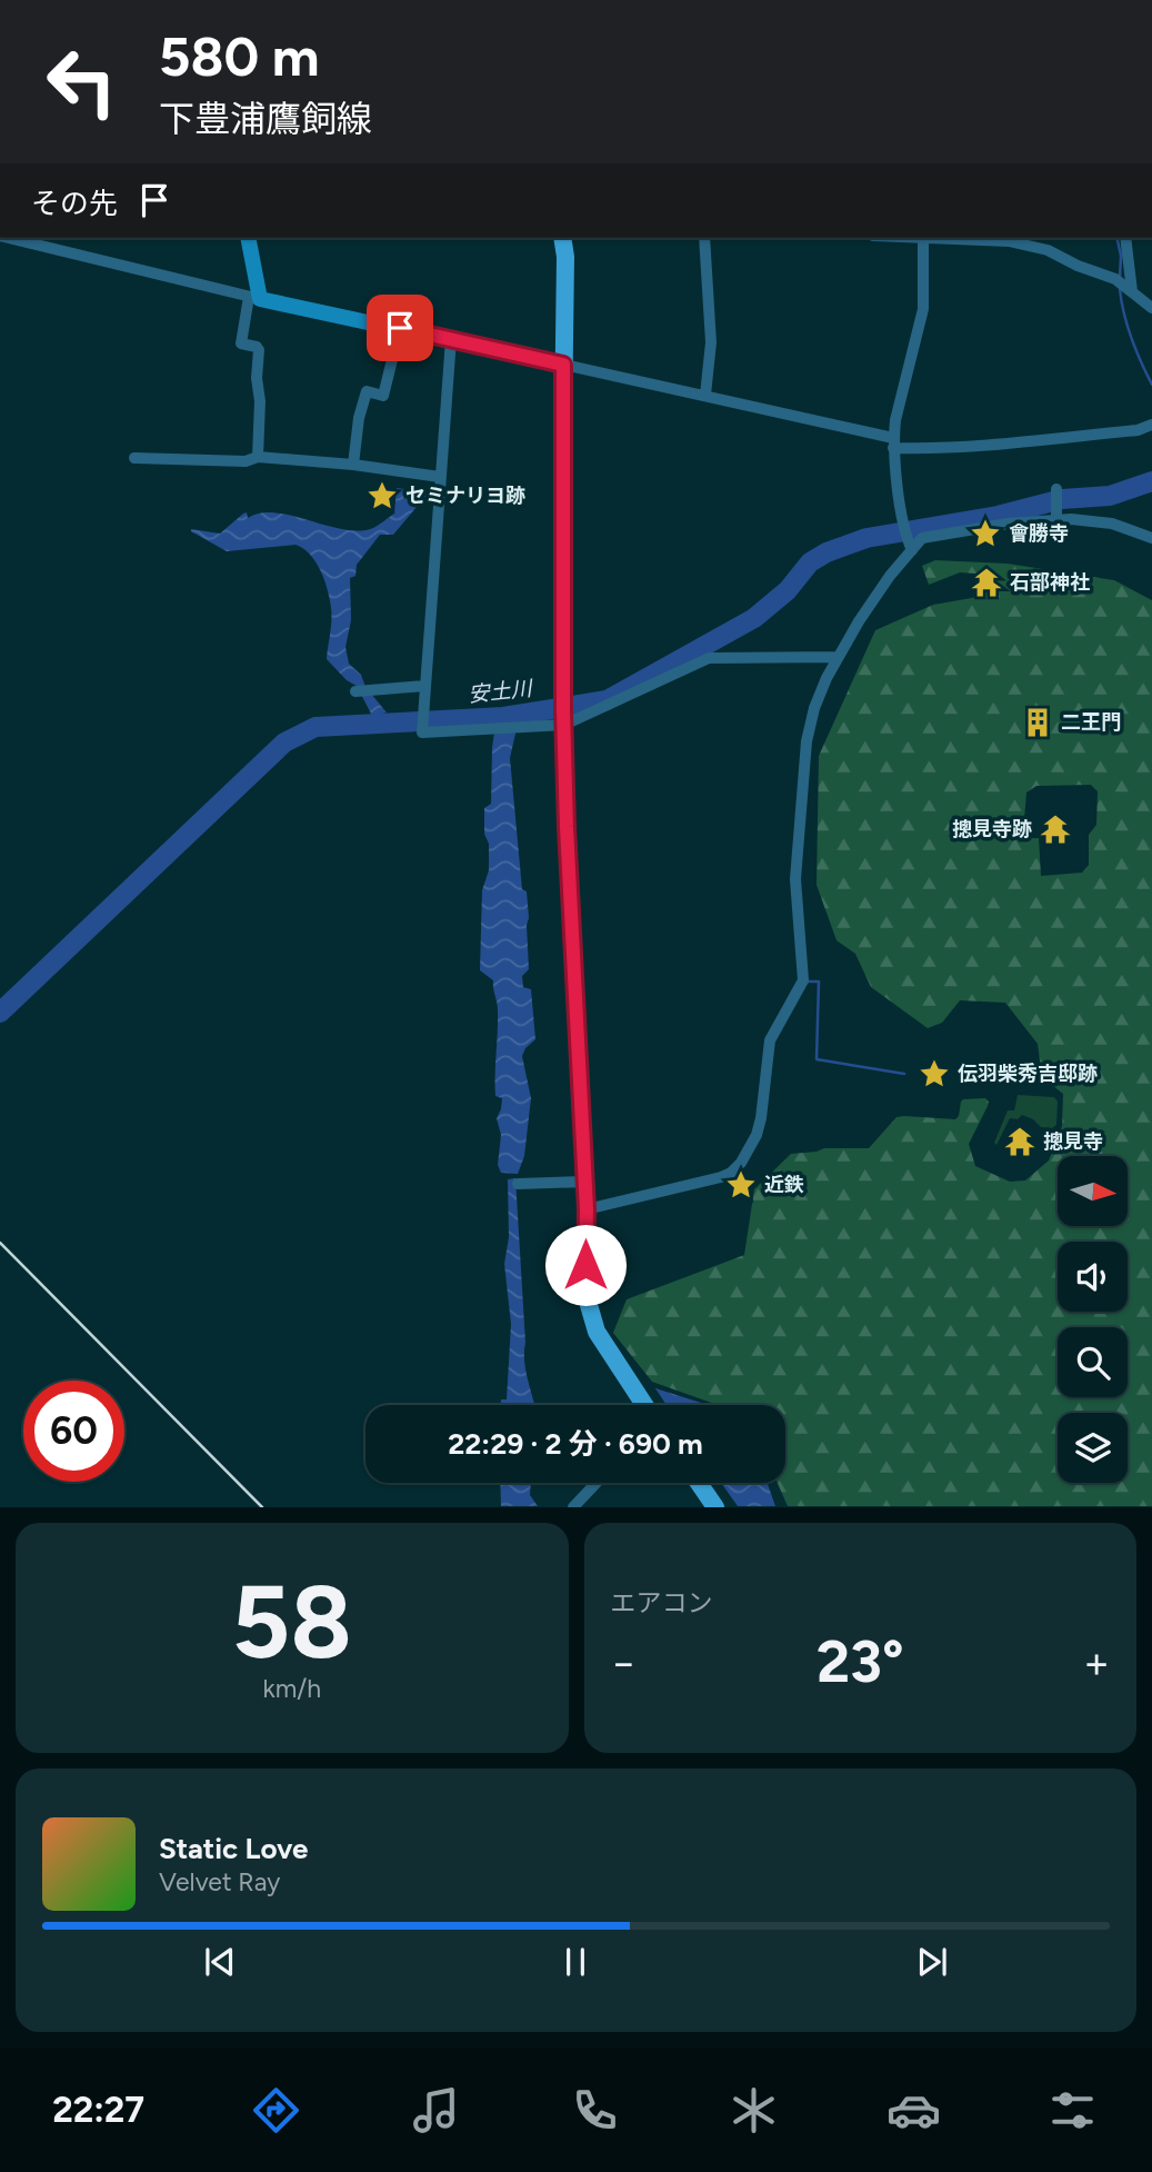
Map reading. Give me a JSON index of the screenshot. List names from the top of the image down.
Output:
{
  "water": ["安土川"],
  "places": {
    "place": [
      "セミナリヨ跡",
      "會勝寺",
      "伝羽柴秀吉邸跡",
      "近鉄"
    ],
    "temple": ["石部神社", "摠見寺跡", "摠見寺"],
    "building": ["二王門"]
  },
  "north": "right",
  "page": {
    "turn": ["580 m", "下豊浦鷹飼線"],
    "then": "その先",
    "limit": "60",
    "trip": "22:29 · 2 分 · 690 m",
    "tile": [
      ["58", "km/h"],
      "エアコン"
    ],
    "heat": ["−", "23°", "+"],
    "song": ["Static Love", "Velvet Ray"],
    "tabs": "22:27"
  }
}
